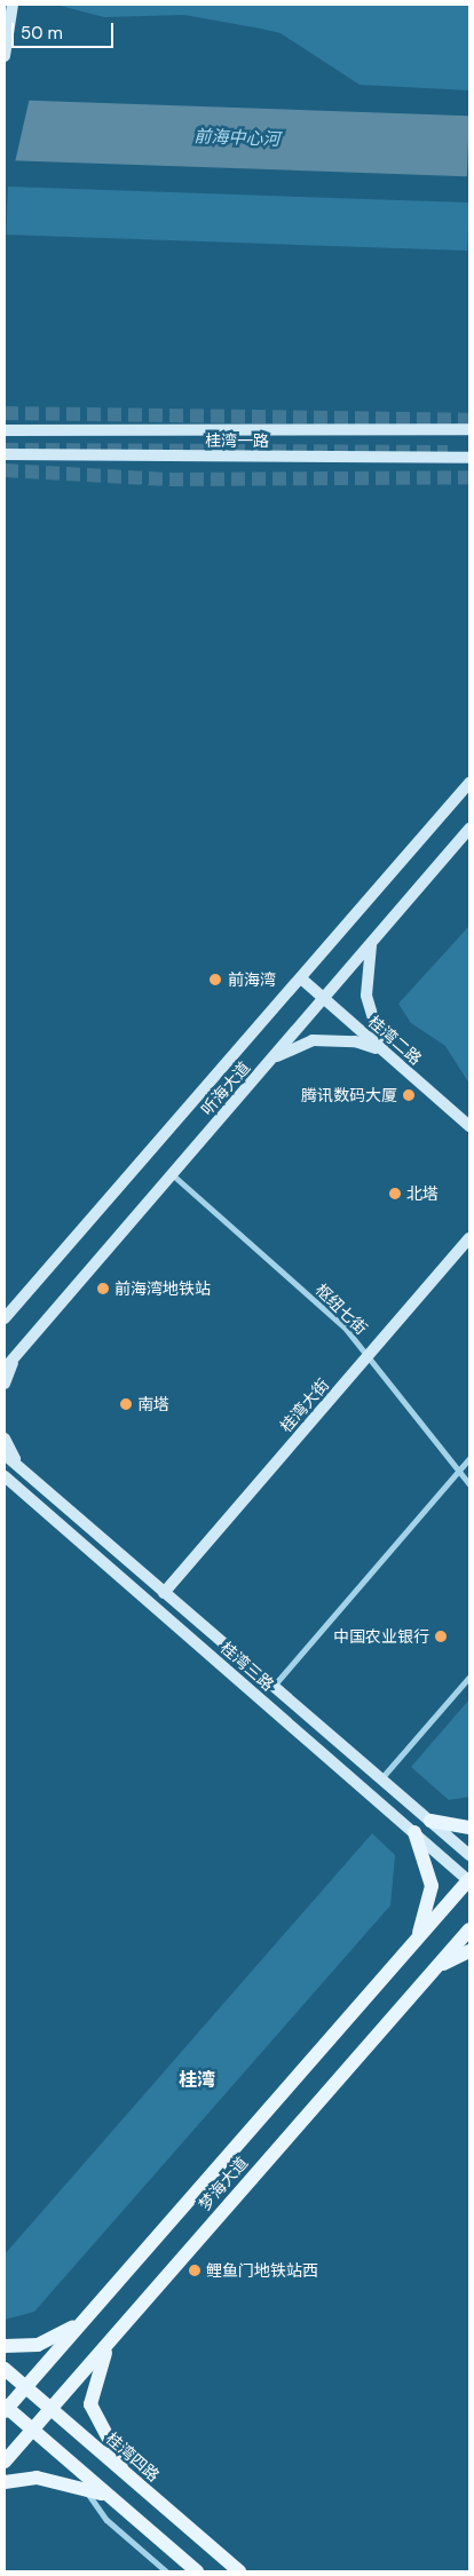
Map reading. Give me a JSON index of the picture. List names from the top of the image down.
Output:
{
  "streets": {
    "main road": [
      "桂湾一路",
      "桂湾二路",
      "听海大道",
      "桂湾大街",
      "桂湾三路",
      "梦海大道",
      "桂湾四路"
    ],
    "street": ["枢纽七街"]
  },
  "crossings": [
    ["桂湾二路", "听海大道"],
    ["听海大道", "枢纽七街"],
    ["枢纽七街", "桂湾大街"],
    ["桂湾大街", "桂湾三路"],
    ["桂湾三路", "梦海大道"],
    ["梦海大道", "桂湾四路"]
  ],
  "districts": ["桂湾"],
  "water": ["前海中心河"],
  "places": [
    "前海湾",
    "腾讯数码大厦",
    "北塔",
    "前海湾地铁站",
    "南塔",
    "中国农业银行",
    "鲤鱼门地铁站西"
  ],
  "scale_bar": "50 m"
}
